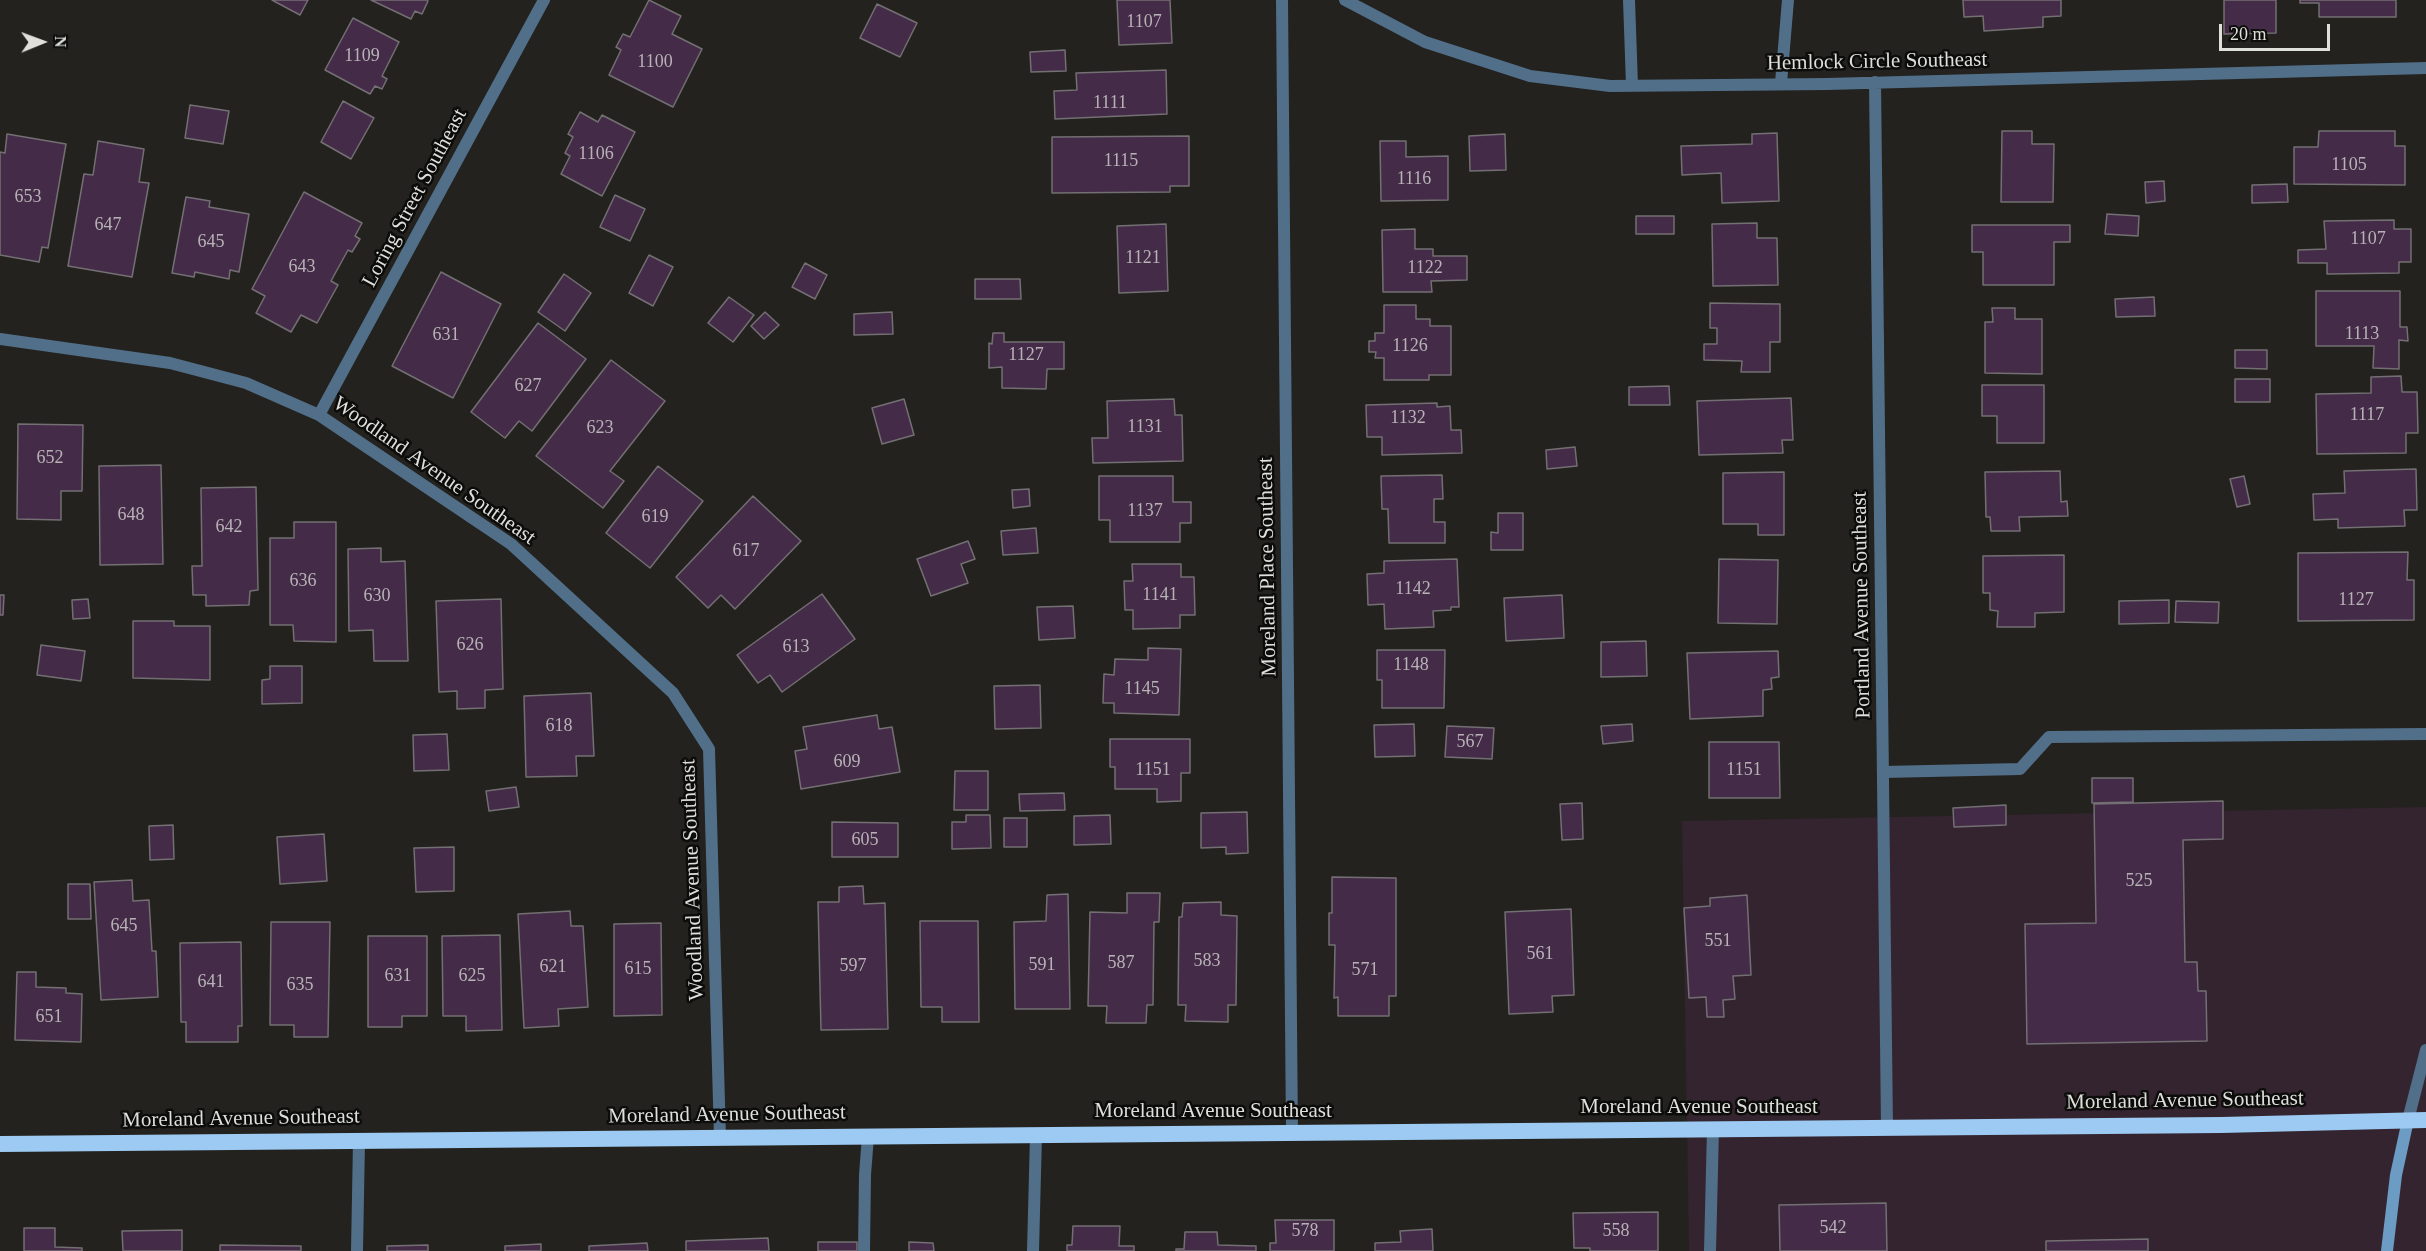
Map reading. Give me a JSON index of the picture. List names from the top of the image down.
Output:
{
  "streets": {
    "highway": ["Moreland Avenue Southeast"],
    "street": [
      "Hemlock Circle Southeast",
      "Loring Street Southeast",
      "Woodland Avenue Southeast",
      "Moreland Place Southeast",
      "Portland Avenue Southeast"
    ]
  },
  "crossings": [
    ["Hemlock Circle Southeast", "Portland Avenue Southeast"],
    ["Loring Street Southeast", "Woodland Avenue Southeast"],
    ["Woodland Avenue Southeast", "Moreland Avenue Southeast"],
    ["Moreland Place Southeast", "Moreland Avenue Southeast"],
    ["Portland Avenue Southeast", "Moreland Avenue Southeast"]
  ],
  "house_numbers": [
    "1107",
    "1109",
    "1100",
    "1111",
    "1106",
    "1115",
    "1105",
    "1116",
    "653",
    "647",
    "1107",
    "645",
    "1121",
    "643",
    "1122",
    "1113",
    "631",
    "1126",
    "1127",
    "627",
    "1117",
    "1132",
    "1131",
    "623",
    "652",
    "1137",
    "648",
    "619",
    "642",
    "617",
    "636",
    "1142",
    "1141",
    "630",
    "1127",
    "626",
    "613",
    "1148",
    "1145",
    "618",
    "567",
    "609",
    "1151",
    "1151",
    "605",
    "525",
    "645",
    "551",
    "561",
    "583",
    "587",
    "591",
    "597",
    "621",
    "615",
    "571",
    "631",
    "625",
    "641",
    "635",
    "651",
    "542",
    "578",
    "558"
  ],
  "scale_bar": "20 m",
  "north": "right"
}
